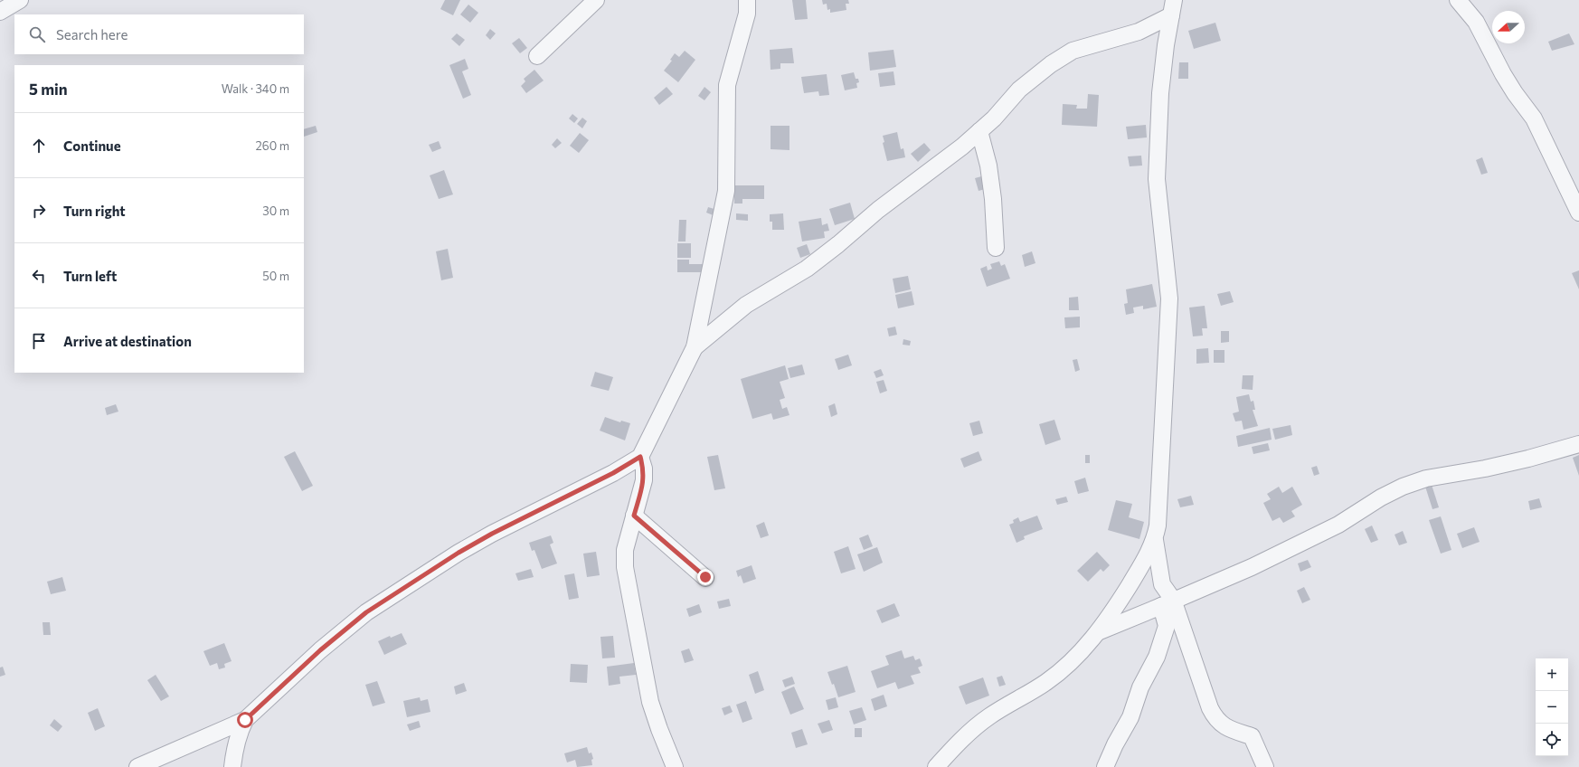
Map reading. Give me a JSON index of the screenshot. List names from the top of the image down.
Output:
{
  "north": "left",
  "page": {
    "search": "Search here",
    "heading": ["5 min", "Walk · 340 m"],
    "list": [
      ["Continue", "260 m"],
      ["Turn right", "30 m"],
      ["Turn left", "50 m"],
      "Arrive at destination"
    ],
    "map_buttons": ["+", "−"]
  }
}
